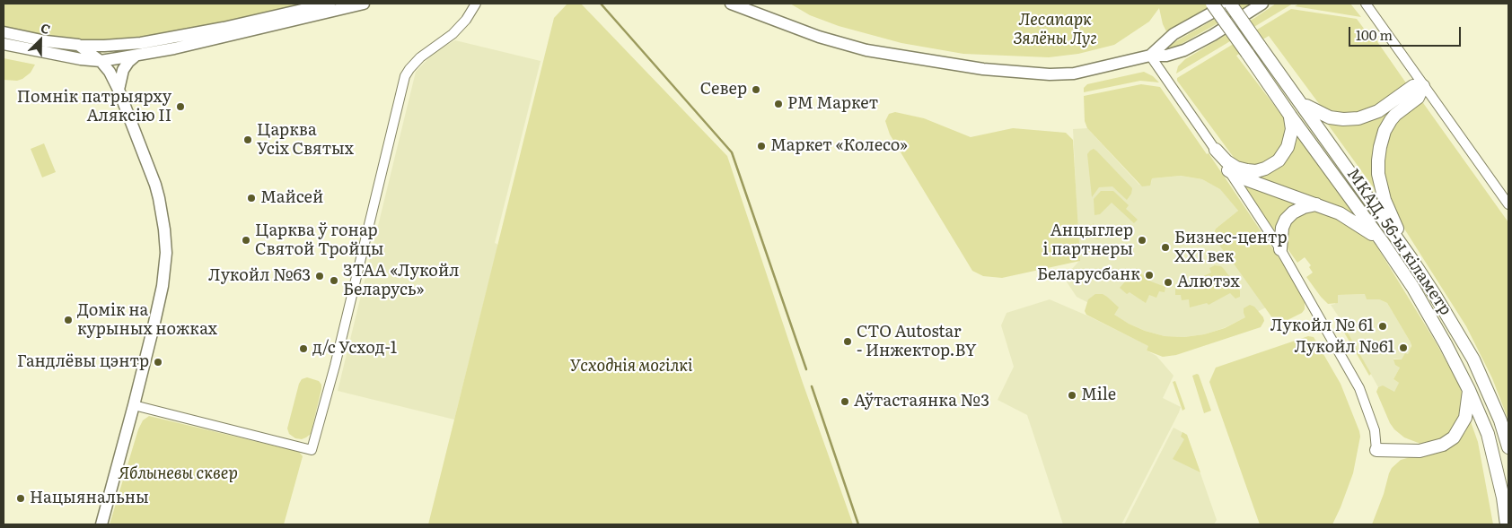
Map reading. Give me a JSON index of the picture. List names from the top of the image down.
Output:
{
  "streets": {
    "highway": ["МКАД, 56-ы кіламетр"]
  },
  "parks": ["Лесапарк Зялёны Луг", "Усходнія могілкі", "Яблыневы сквер"],
  "places": [
    "Север",
    "РМ Маркет",
    "Помнік патрыярху Аляксію II",
    "Царква Усіх Святых",
    "Маркет «Колесо»",
    "Майсей",
    "Царква ў гонар Святой Тройцы",
    "Анцыглер і партнеры",
    "Бизнес-центр XXI век",
    "Беларусбанк",
    "Лукойл №63",
    "ЗТАА «Лукойл Беларусь»",
    "Алютэх",
    "Домік на курыных ножках",
    "Лукойл № 61",
    "СТО Autostar - Инжектор.BY",
    "Лукойл №61",
    "д/с Усход-1",
    "Гандлёвы цэнтр",
    "Mile",
    "Аўтастаянка №3",
    "Нацыянальны"
  ],
  "scale_bar": "100 m",
  "north": "top right"
}
